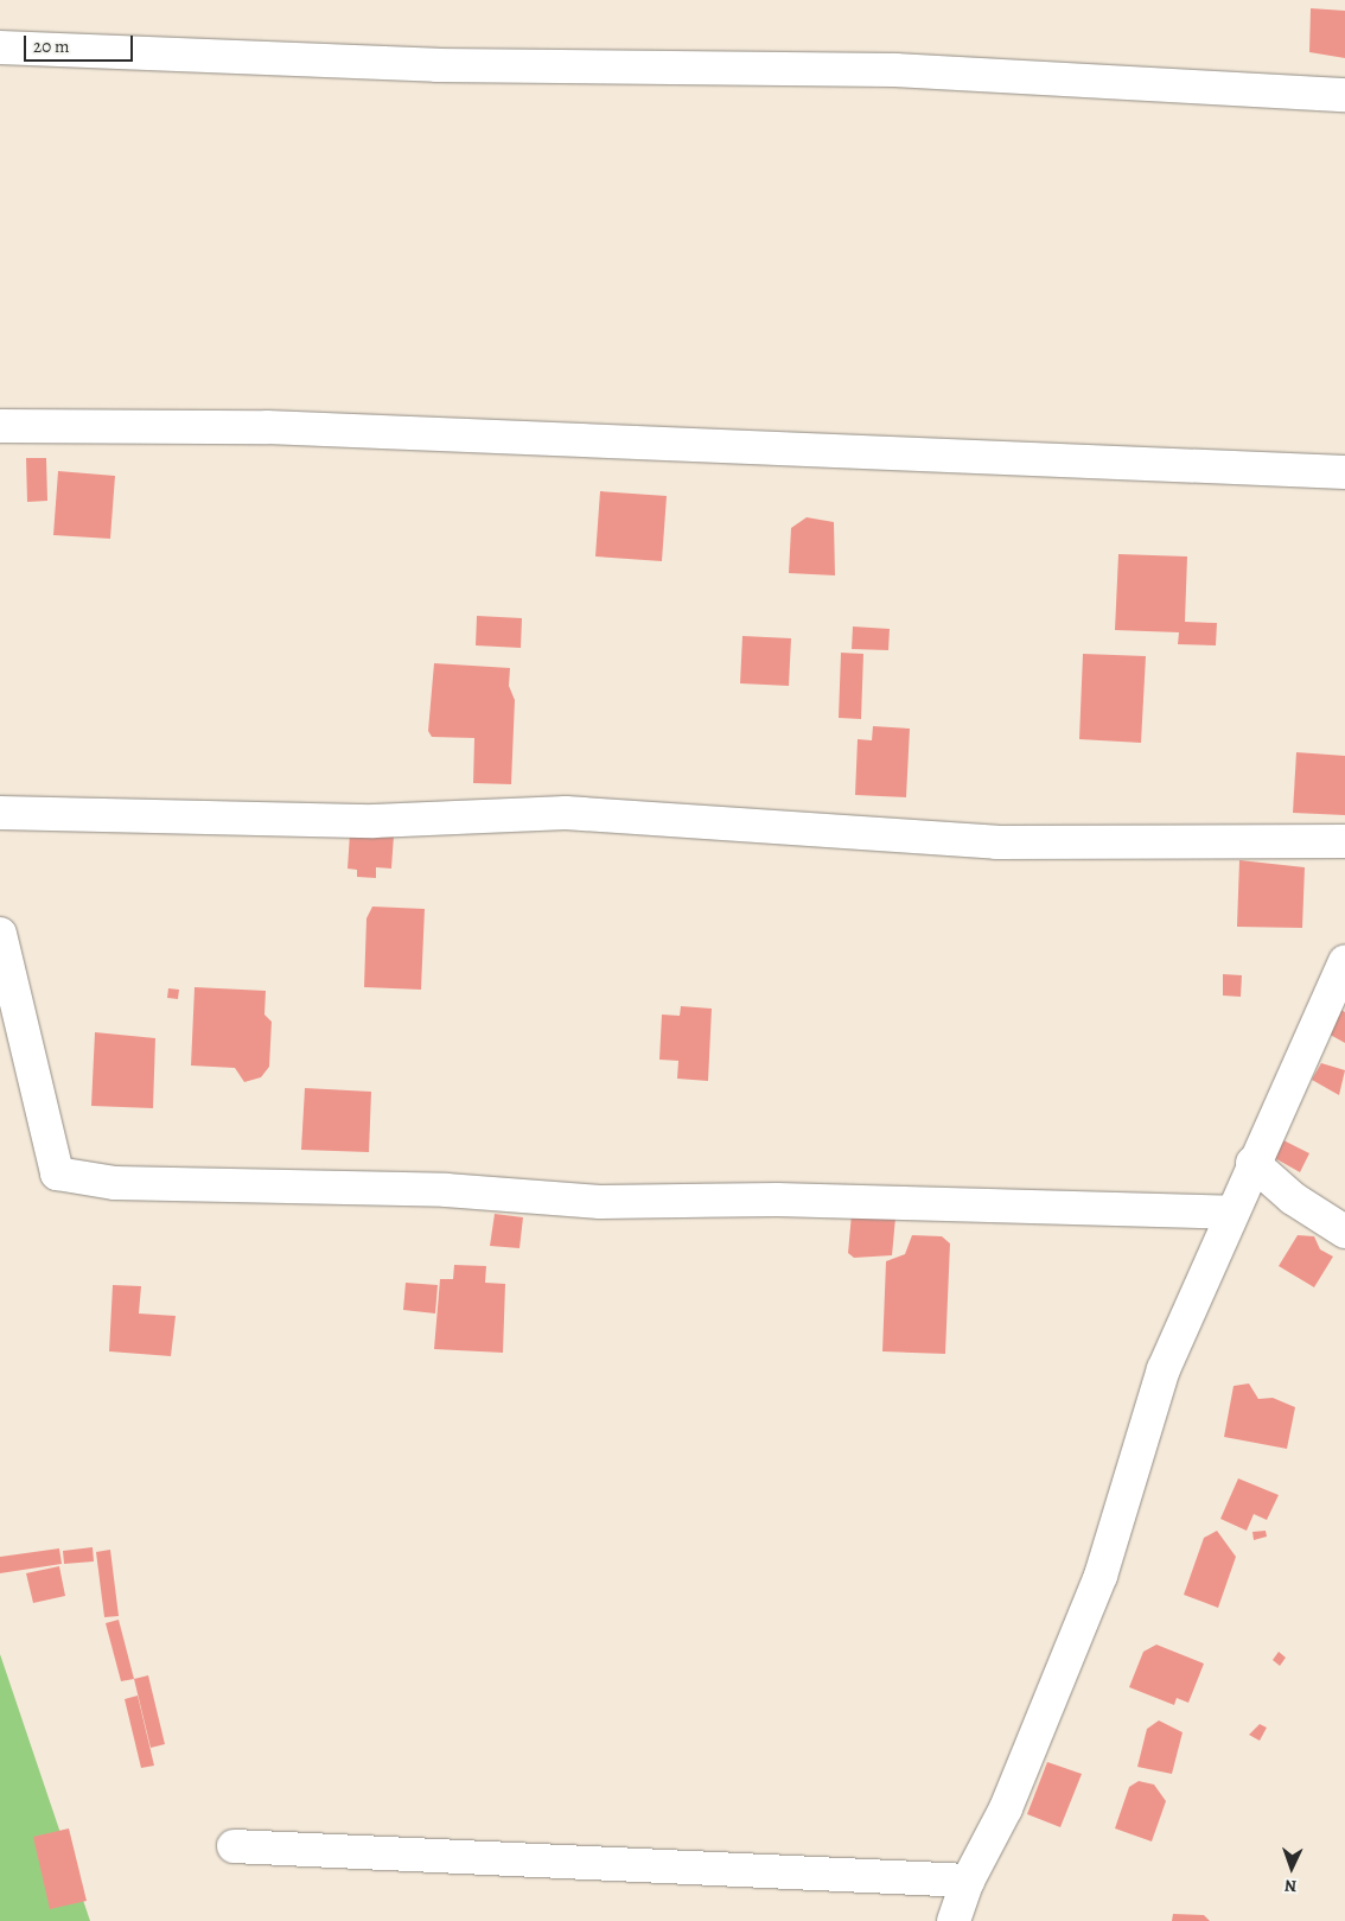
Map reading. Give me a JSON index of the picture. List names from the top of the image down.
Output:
{
  "scale_bar": "20 m",
  "north": "bottom"
}
